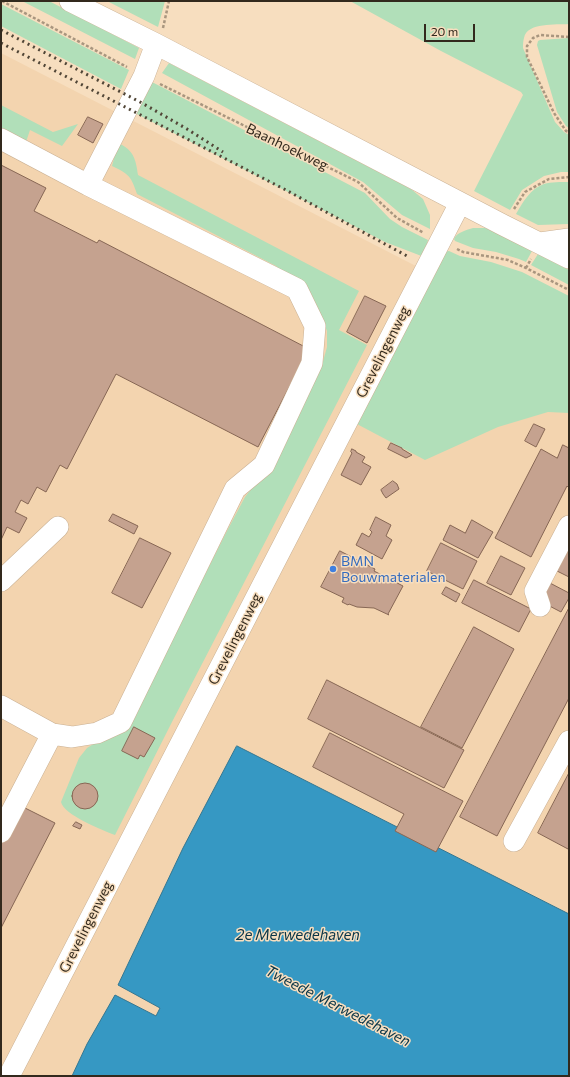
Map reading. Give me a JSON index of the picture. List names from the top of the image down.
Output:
{
  "streets": {
    "street": ["Baanhoekweg", "Grevelingenweg"]
  },
  "crossings": [
    ["Baanhoekweg", "Grevelingenweg"]
  ],
  "water": ["2e Merwedehaven", "Tweede Merwedehaven"],
  "places": ["BMN Bouwmaterialen"],
  "scale_bar": "20 m"
}
